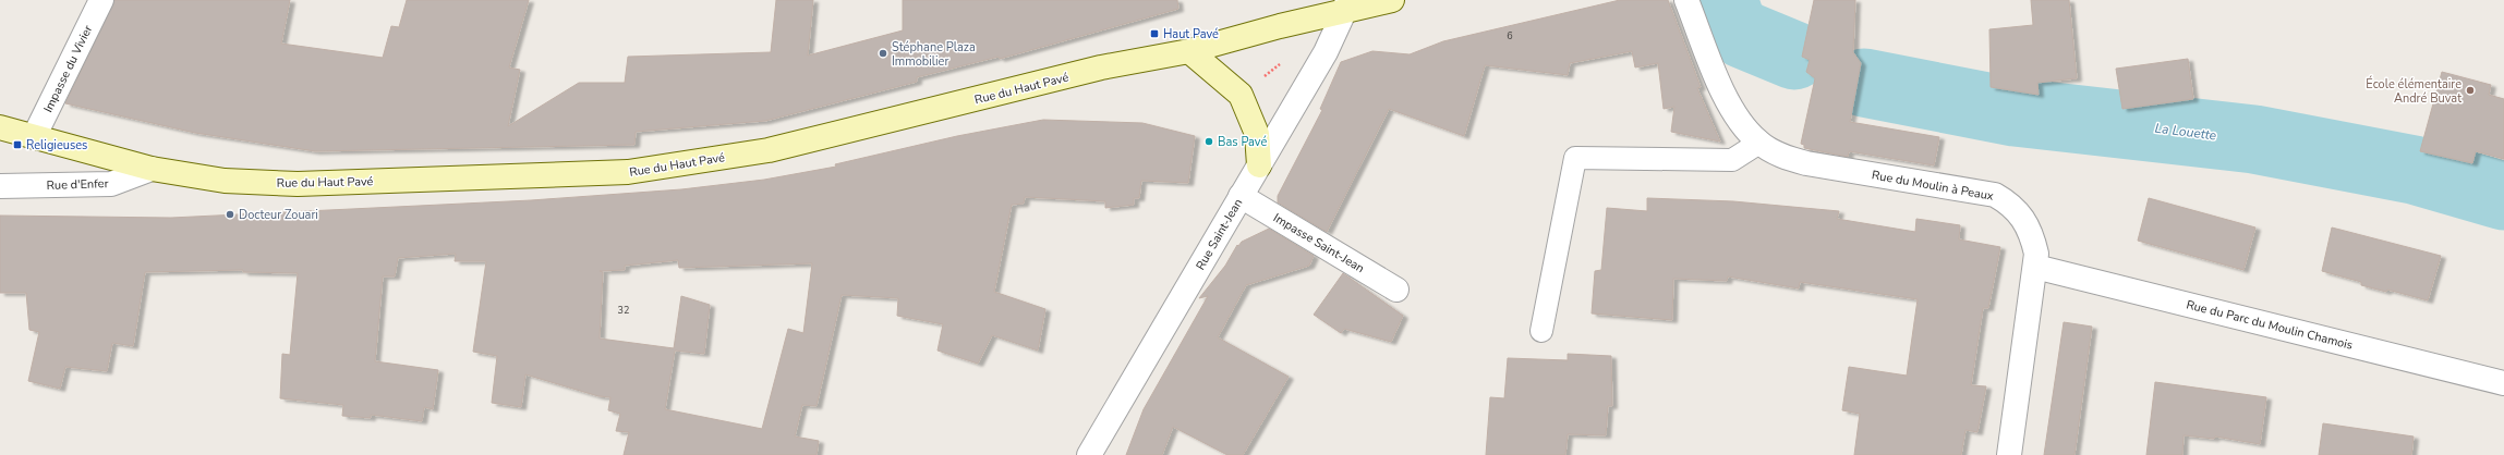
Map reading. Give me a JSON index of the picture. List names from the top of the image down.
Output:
{
  "streets": {
    "main road": ["Rue du Haut Pavé"],
    "street": [
      "Impasse du Vivier",
      "Rue d'Enfer",
      "Rue du Moulin à Peaux",
      "Rue Saint-Jean",
      "Impasse Saint-Jean",
      "Rue du Parc du Moulin Chamois"
    ]
  },
  "crossings": [
    ["Impasse du Vivier", "Rue du Haut Pavé"],
    ["Rue du Haut Pavé", "Rue d'Enfer"],
    ["Rue du Haut Pavé", "Rue Saint-Jean"],
    ["Rue du Moulin à Peaux", "Rue du Parc du Moulin Chamois"],
    ["Rue Saint-Jean", "Impasse Saint-Jean"]
  ],
  "water": ["La Louette"],
  "places": {
    "transit": ["Haut Pavé", "Religieuses"],
    "other": [
      "Stéphane Plaza Immobilier",
      "École élémentaire André Buvat",
      "Bas Pavé",
      "Docteur Zouari"
    ]
  },
  "house_numbers": ["6", "32"]
}
